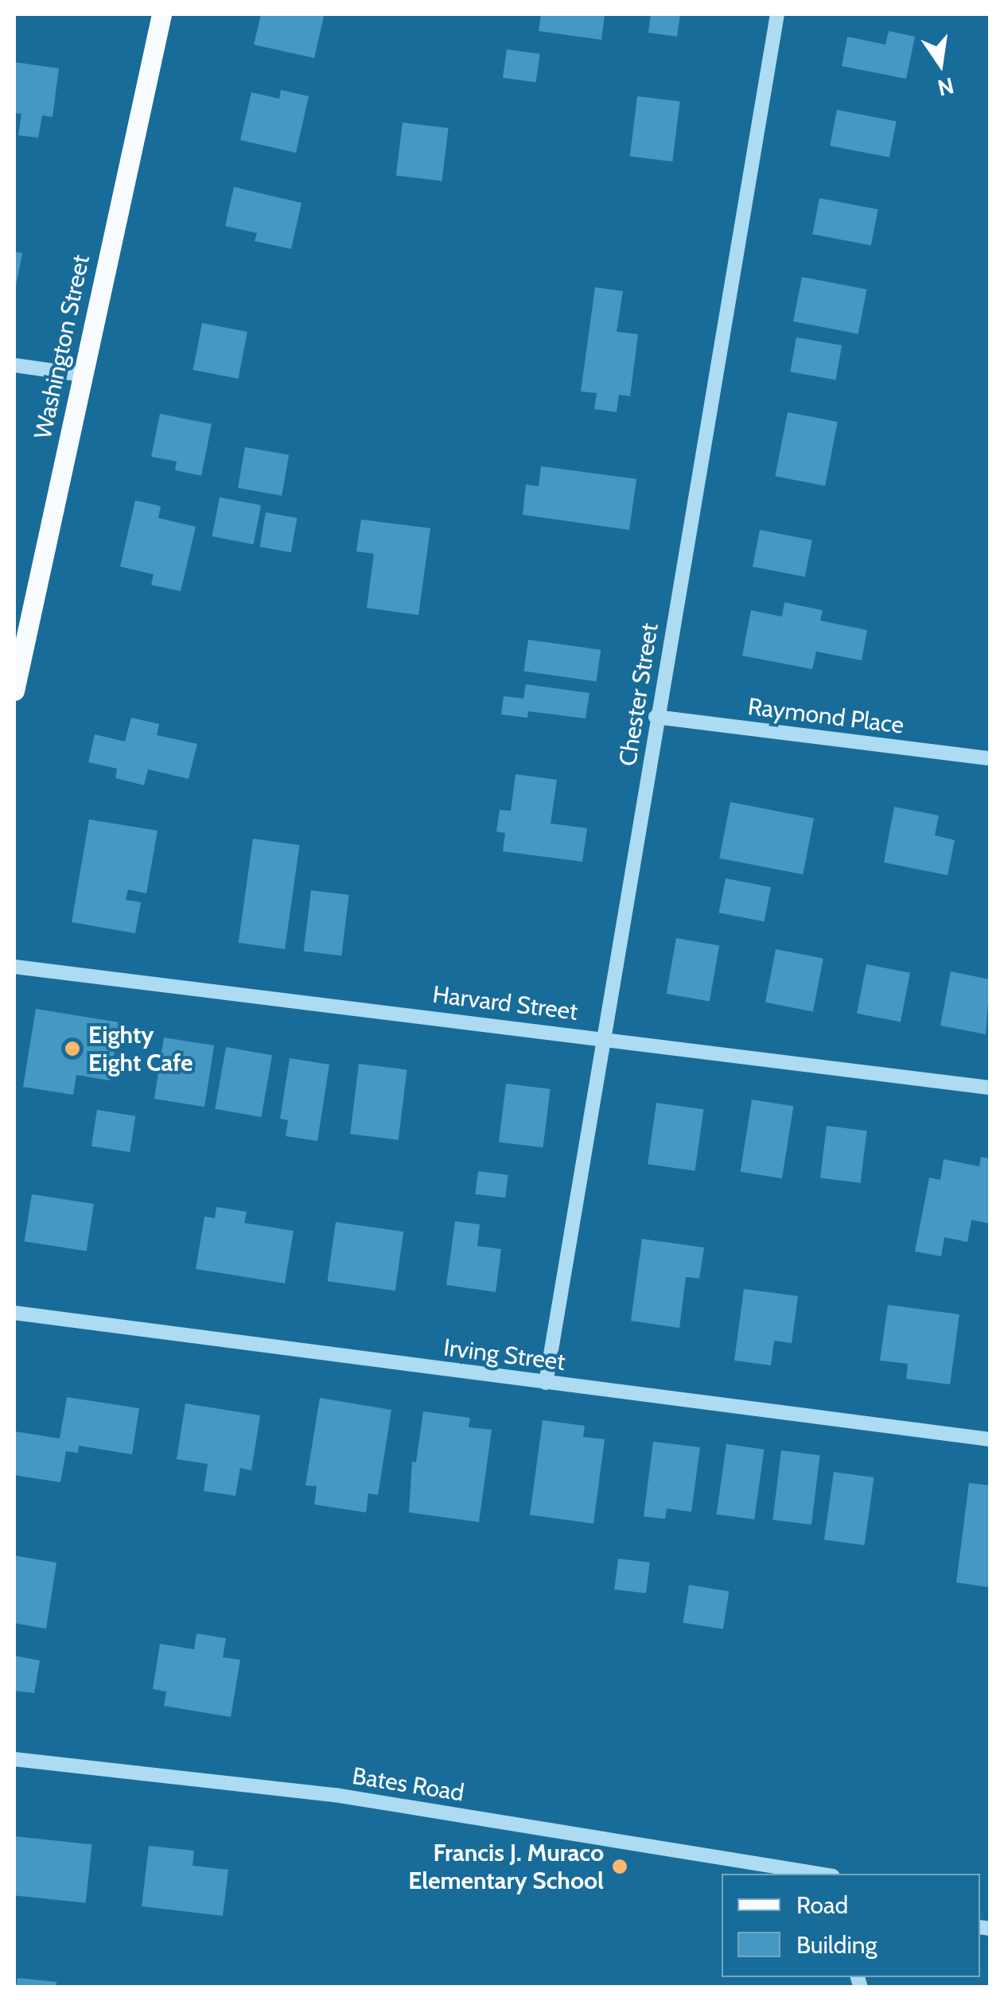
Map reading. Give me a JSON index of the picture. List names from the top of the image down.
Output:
{
  "streets": {
    "main road": ["Washington Street"],
    "street": [
      "Chester Street",
      "Raymond Place",
      "Harvard Street",
      "Irving Street",
      "Bates Road"
    ]
  },
  "crossings": [
    ["Chester Street", "Raymond Place"],
    ["Chester Street", "Harvard Street"],
    ["Chester Street", "Irving Street"]
  ],
  "places": ["Eighty Eight Cafe", "Francis J. Muraco Elementary School"],
  "legend": ["Road", "Building"],
  "north": "bottom"
}
